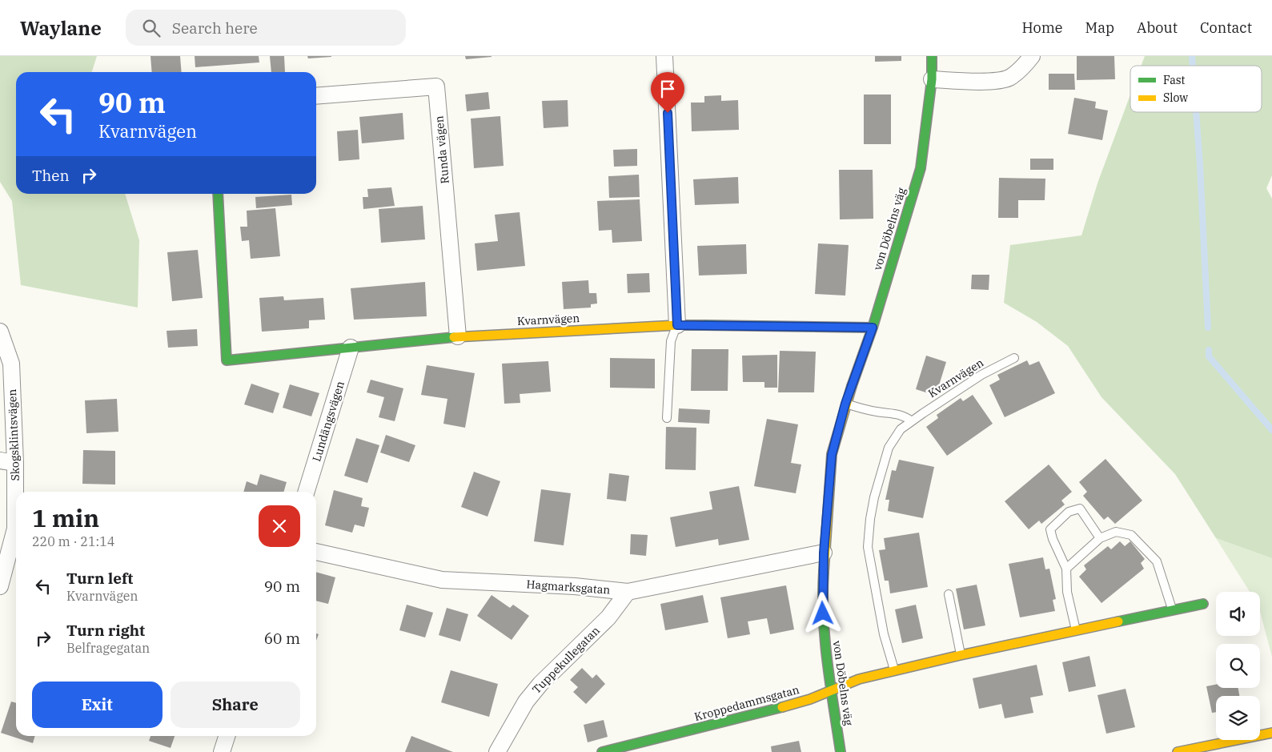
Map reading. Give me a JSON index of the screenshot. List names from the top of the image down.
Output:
{
  "streets": {
    "street": [
      "Runda vägen",
      "von Döbelns väg",
      "Kvarnvägen",
      "Lundängsvägen",
      "Skogsklintsvägen",
      "Hagmarksgatan",
      "Tuppekullegatan",
      "Kroppedammsgatan"
    ]
  },
  "crossings": [
    ["Runda vägen", "Kvarnvägen"],
    ["von Döbelns väg", "Kvarnvägen"],
    ["von Döbelns väg", "Hagmarksgatan"],
    ["von Döbelns väg", "Kroppedammsgatan"],
    ["Kvarnvägen", "Lundängsvägen"],
    ["Hagmarksgatan", "Tuppekullegatan"]
  ],
  "legend": ["Fast", "Slow"],
  "page": {
    "header": "Waylane",
    "search": "Search here",
    "nav": [
      "Home",
      "Map",
      "About",
      "Contact"
    ],
    "turn": ["90 m", "Kvarnvägen"],
    "then": "Then",
    "heading": ["1 min", "220 m · 21:14"],
    "list": [
      {
        "name": "Turn left",
        "note": "Kvarnvägen",
        "value": "90 m"
      },
      {
        "name": "Turn right",
        "note": "Belfragegatan",
        "value": "60 m"
      }
    ],
    "buttons": ["Exit", "Share"]
  }
}
